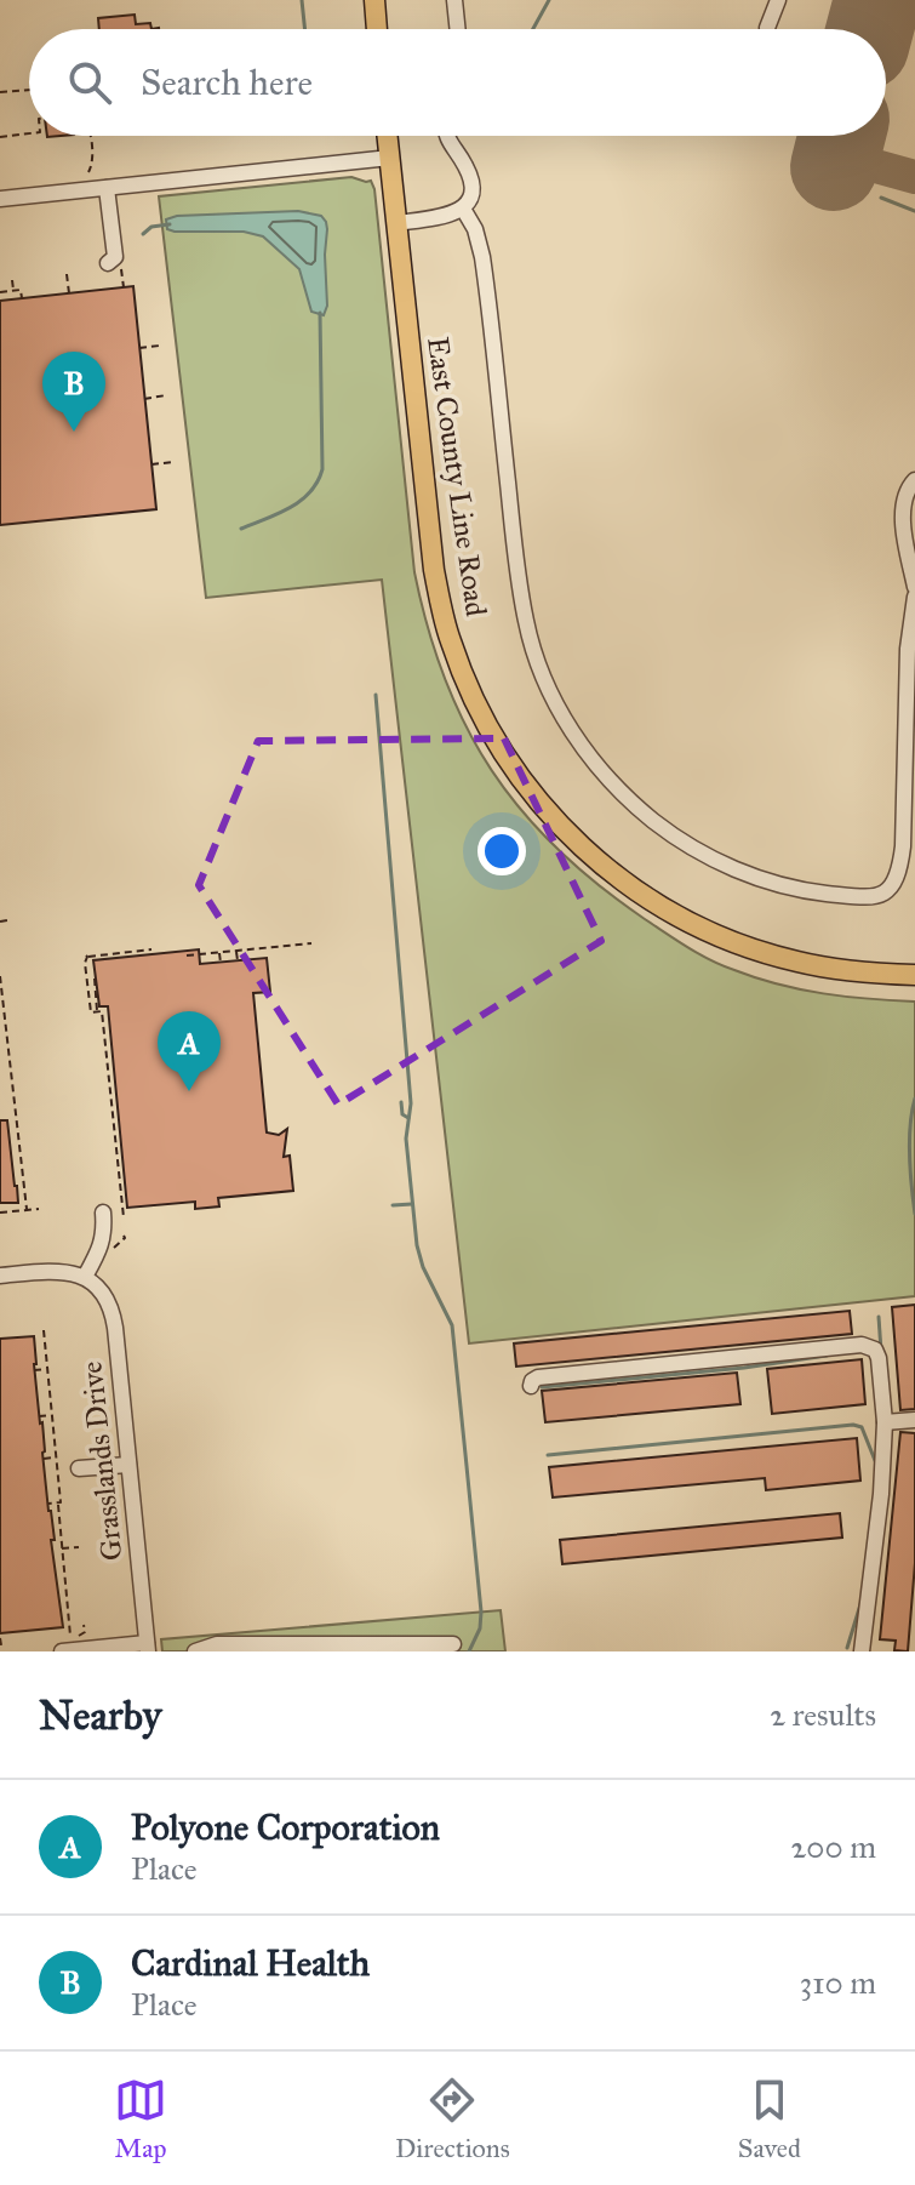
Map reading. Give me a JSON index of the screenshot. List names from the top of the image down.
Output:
{
  "streets": {
    "main road": ["East County Line Road"],
    "street": ["Grasslands Drive"]
  },
  "page": {
    "search": "Search here",
    "pins": ["B", "A"],
    "heading": ["Nearby", "2 results"],
    "list": [
      {
        "mark": "A",
        "name": "Polyone Corporation",
        "note": "Place",
        "value": "200 m"
      },
      {
        "mark": "B",
        "name": "Cardinal Health",
        "note": "Place",
        "value": "310 m"
      }
    ],
    "nav": ["Map", "Directions", "Saved"]
  }
}
